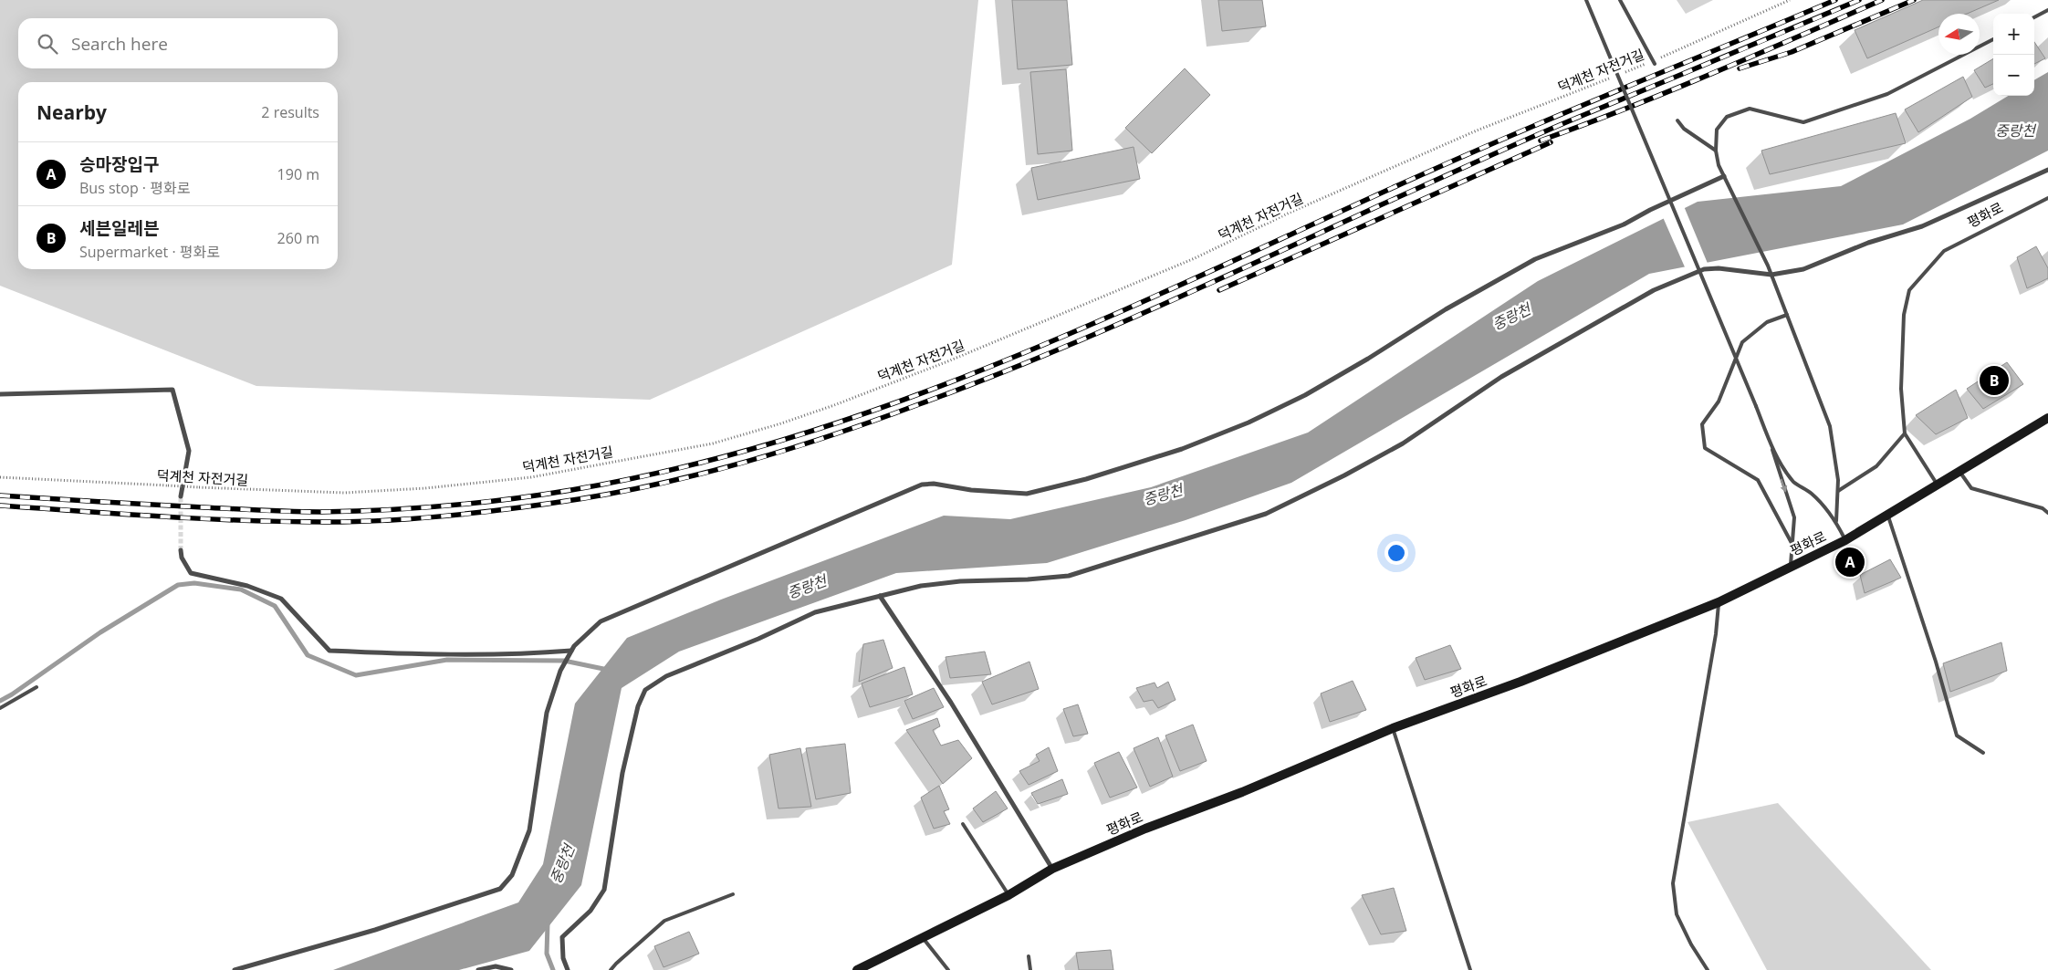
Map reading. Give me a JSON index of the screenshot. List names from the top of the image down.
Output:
{
  "streets": {
    "main road": ["평화로"],
    "path": ["덕계천 자전거길"]
  },
  "water": ["중랑천"],
  "north": "left",
  "page": {
    "map_buttons": ["+", "−"],
    "search": "Search here",
    "heading": ["Nearby", "2 results"],
    "list": [
      {
        "mark": "A",
        "name": "승마장입구",
        "note": "Bus stop · 평화로",
        "value": "190 m"
      },
      {
        "mark": "B",
        "name": "세븐일레븐",
        "note": "Supermarket · 평화로",
        "value": "260 m"
      }
    ],
    "pins": ["B", "A"]
  }
}
